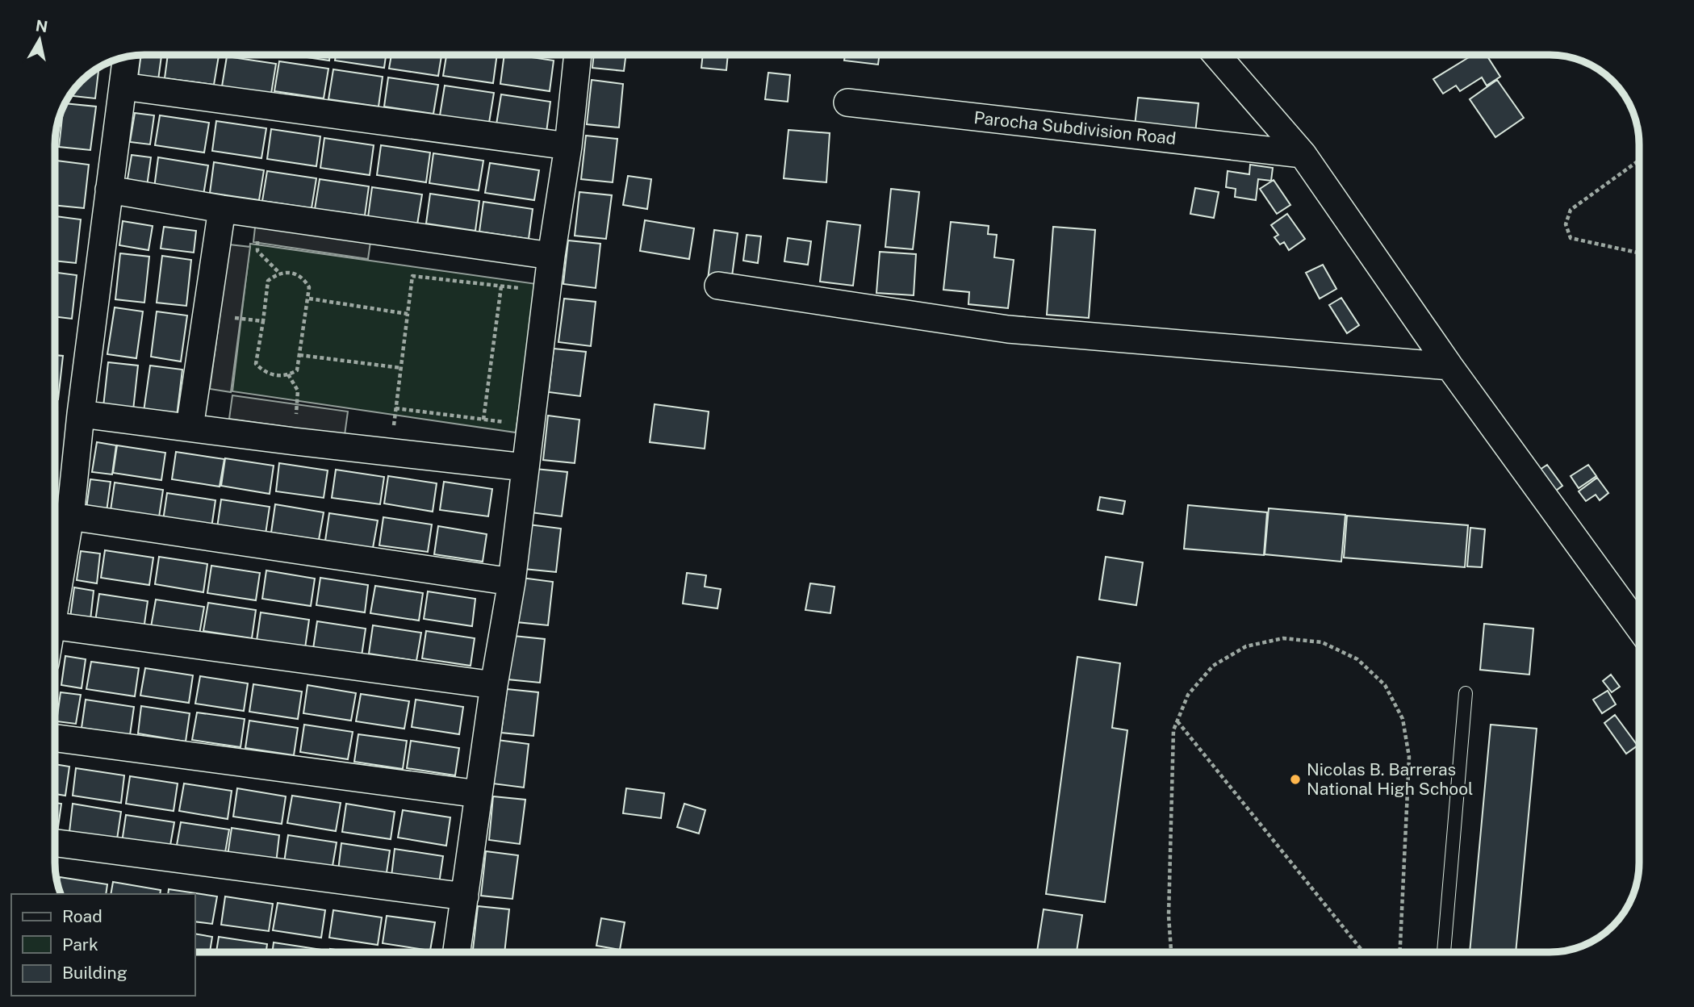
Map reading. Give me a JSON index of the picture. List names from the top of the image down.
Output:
{
  "streets": {
    "street": ["Parocha Subdivision Road"]
  },
  "places": ["Nicolas B. Barreras National High School"],
  "legend": ["Road", "Park", "Building"],
  "north": "top"
}
